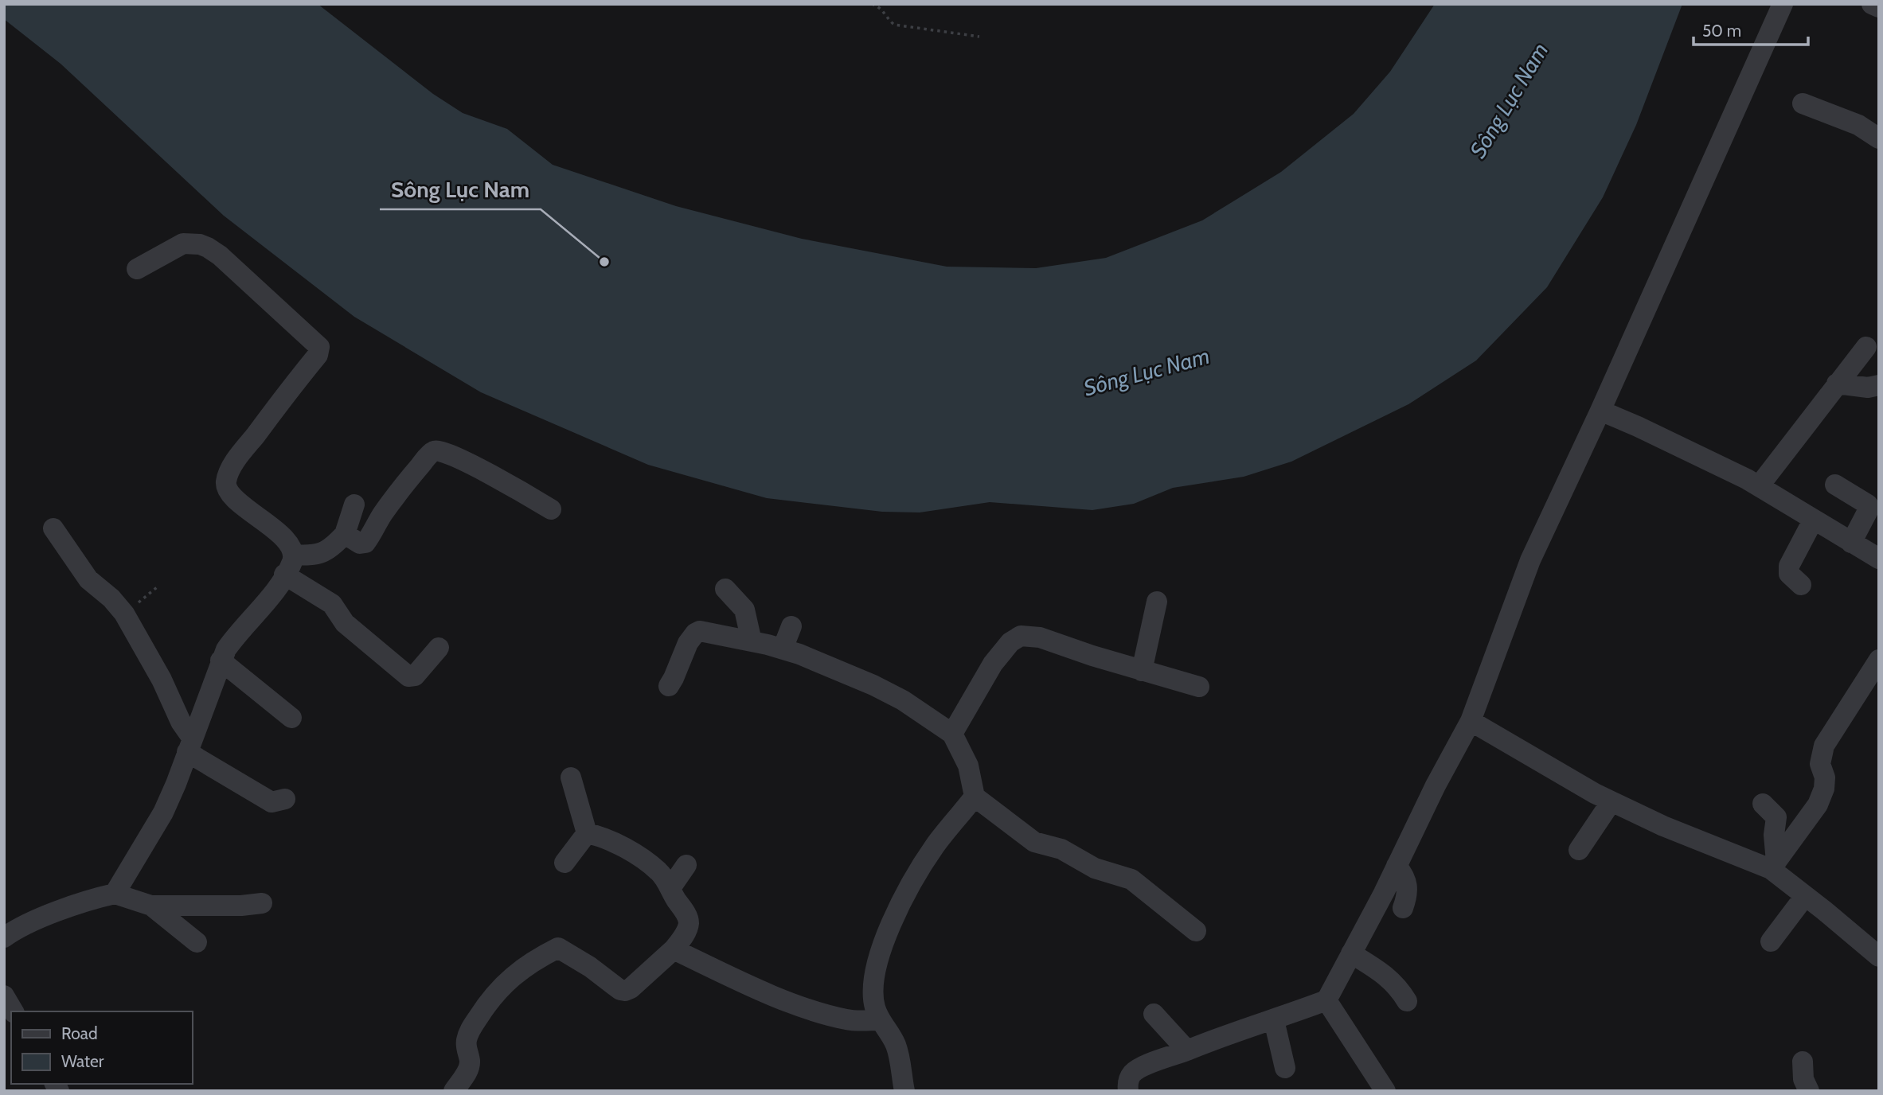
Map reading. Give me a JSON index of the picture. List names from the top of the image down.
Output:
{
  "water": ["Sông Lục Nam"],
  "places": ["Sông Lục Nam"],
  "legend": ["Road", "Water"],
  "scale_bar": "50 m"
}
